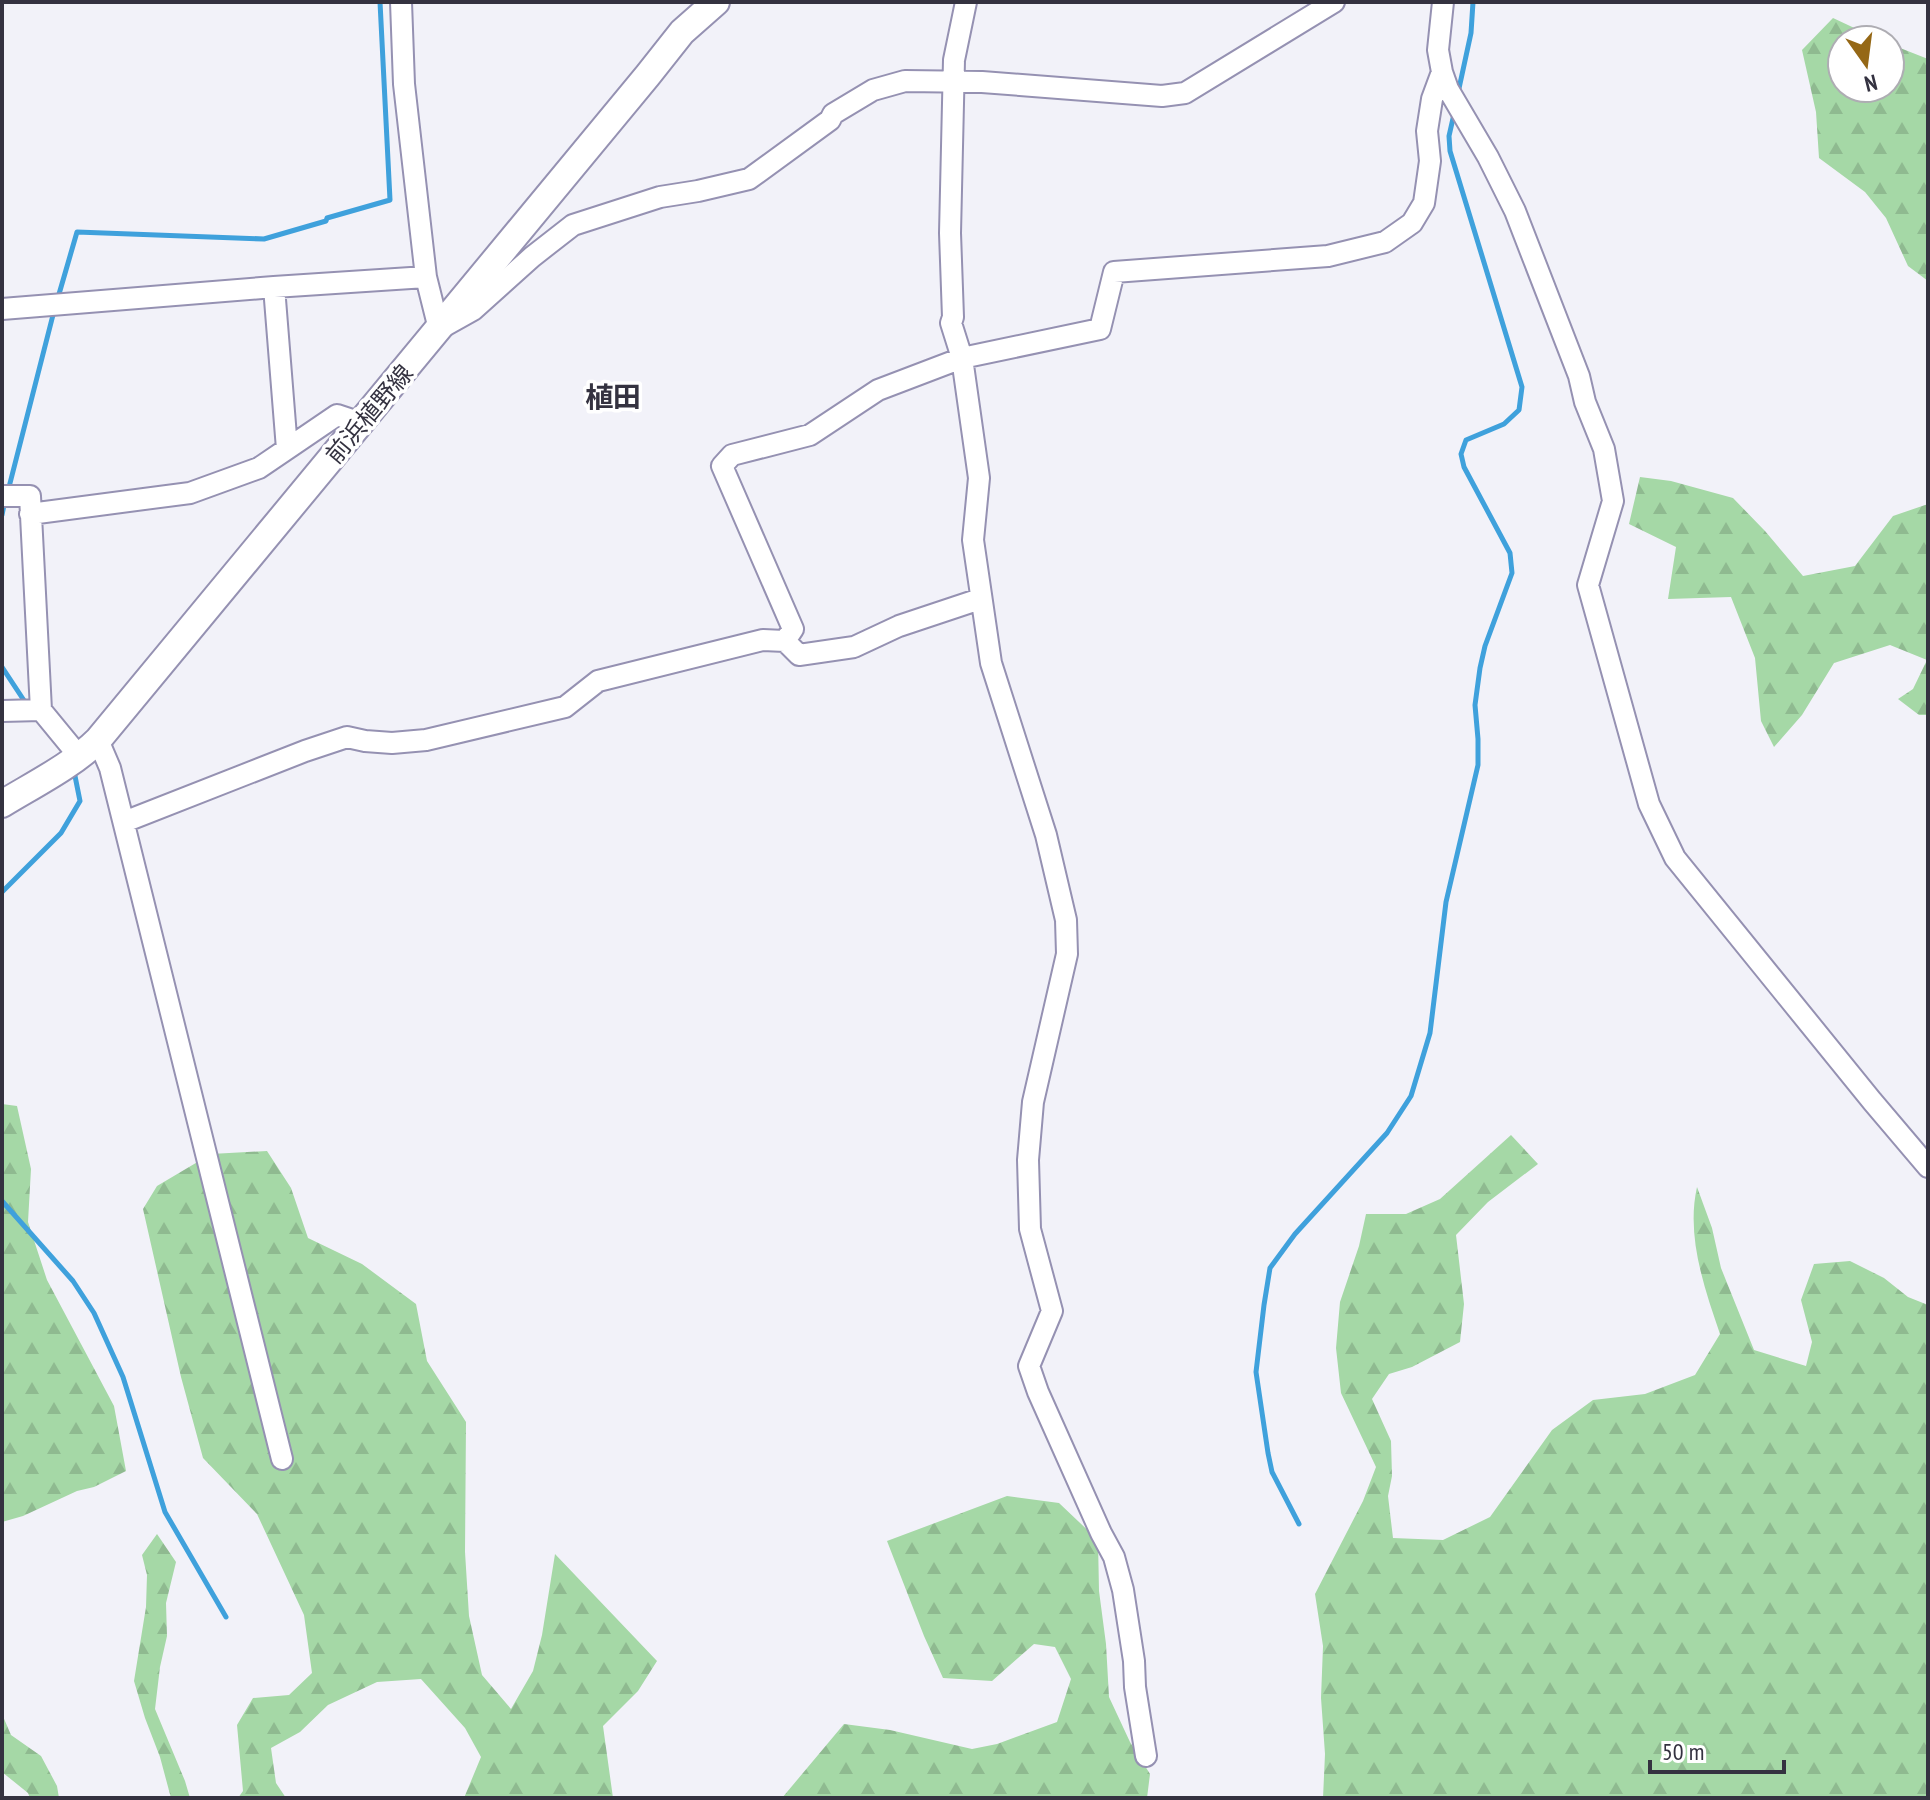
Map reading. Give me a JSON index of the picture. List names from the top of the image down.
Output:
{
  "streets": {
    "main road": ["前浜植野線"]
  },
  "districts": ["植田"],
  "scale_bar": "50 m",
  "north": "bottom"
}
